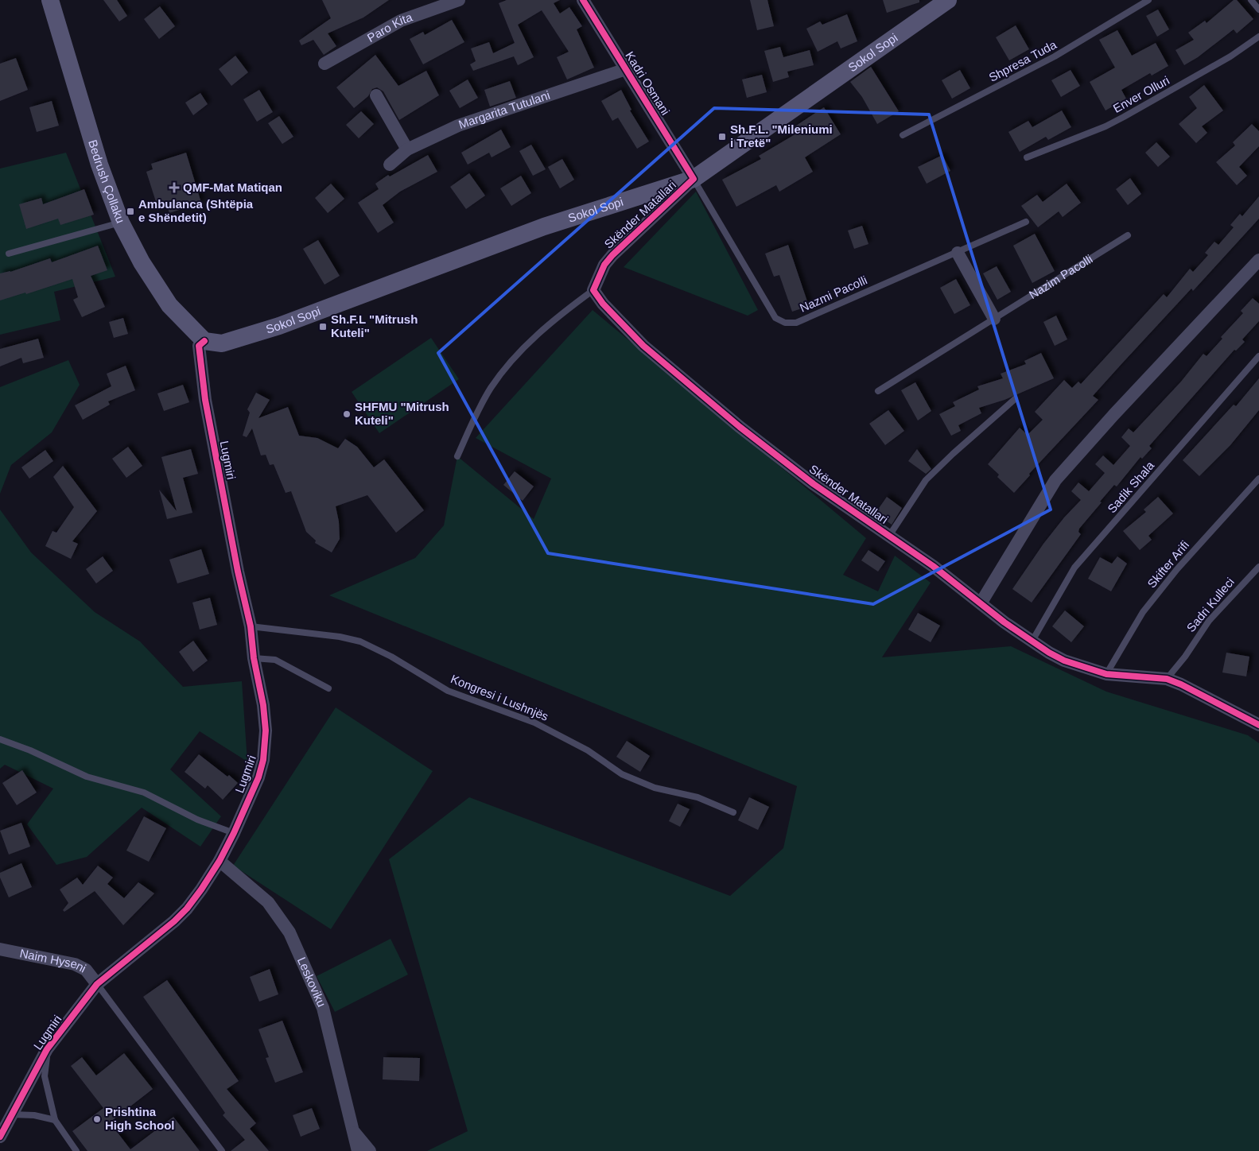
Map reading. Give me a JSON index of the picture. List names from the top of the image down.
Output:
{
  "streets": {
    "street": [
      "Paro Kita",
      "Sokol Sopi",
      "Kadri Osmani",
      "Margarita Tutulani",
      "Bedrush Çollaku",
      "Skënder Matallari",
      "Lugmiri",
      "Naim Hyseni",
      "Leskoviku"
    ],
    "lane": [
      "Shpresa Tuda",
      "Enver Olluri",
      "Nazim Pacolli",
      "Nazmi Pacolli",
      "Sadik Shala",
      "Skifter Arifi",
      "Sadri Kulleci",
      "Kongresi i Lushnjës"
    ]
  },
  "crossings": [
    ["Sokol Sopi", "Kadri Osmani"],
    ["Sokol Sopi", "Bedrush Çollaku"],
    ["Sokol Sopi", "Skënder Matallari"],
    ["Sokol Sopi", "Nazmi Pacolli"],
    ["Sokol Sopi", "Lugmiri"],
    ["Kadri Osmani", "Margarita Tutulani"],
    ["Kadri Osmani", "Skënder Matallari"],
    ["Kadri Osmani", "Nazmi Pacolli"],
    ["Bedrush Çollaku", "Lugmiri"],
    ["Skënder Matallari", "Nazmi Pacolli"],
    ["Skënder Matallari", "Sadik Shala"],
    ["Skënder Matallari", "Skifter Arifi"],
    ["Skënder Matallari", "Sadri Kulleci"],
    ["Lugmiri", "Kongresi i Lushnjës"],
    ["Lugmiri", "Naim Hyseni"],
    ["Lugmiri", "Leskoviku"]
  ],
  "places": {
    "transit": ["Sh.F.L. \"Mileniumi i Tretë\"", "Ambulanca (Shtëpia e Shëndetit)", "Sh.F.L \"Mitrush Kuteli\""],
    "health": ["QMF-Mat Matiqan"],
    "other": ["SHFMU \"Mitrush Kuteli\"", "Prishtina High School"]
  }
}
